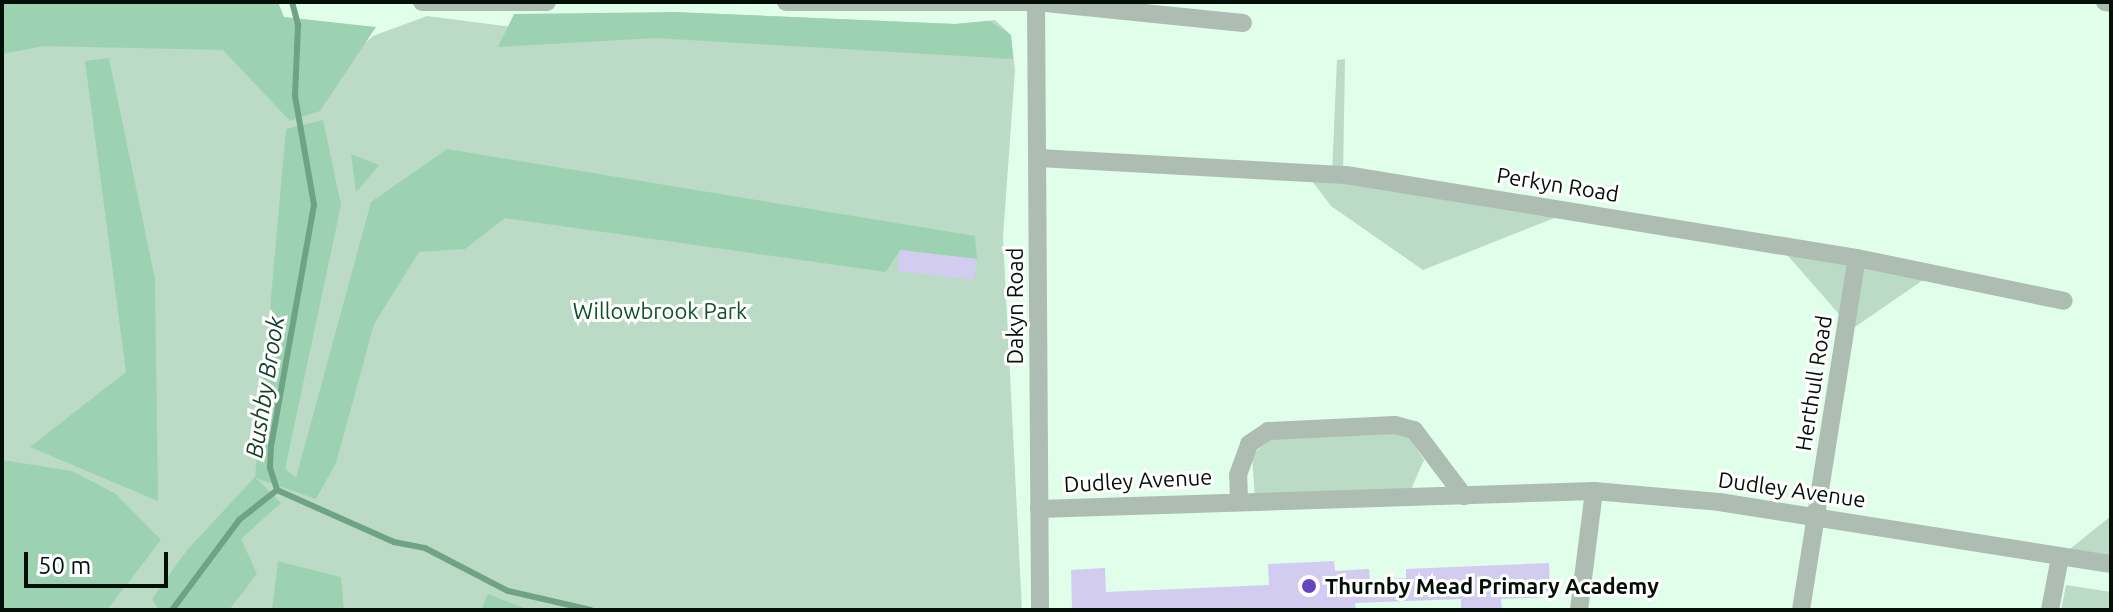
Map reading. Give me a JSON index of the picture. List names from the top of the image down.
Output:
{
  "streets": {
    "street": [
      "Perkyn Road",
      "Dakyn Road",
      "Herthull Road",
      "Dudley Avenue"
    ]
  },
  "crossings": [
    ["Perkyn Road", "Dakyn Road"],
    ["Perkyn Road", "Herthull Road"],
    ["Dakyn Road", "Dudley Avenue"],
    ["Herthull Road", "Dudley Avenue"]
  ],
  "water": ["Bushby Brook"],
  "parks": ["Willowbrook Park"],
  "places": ["Thurnby Mead Primary Academy"],
  "scale_bar": "50 m"
}
